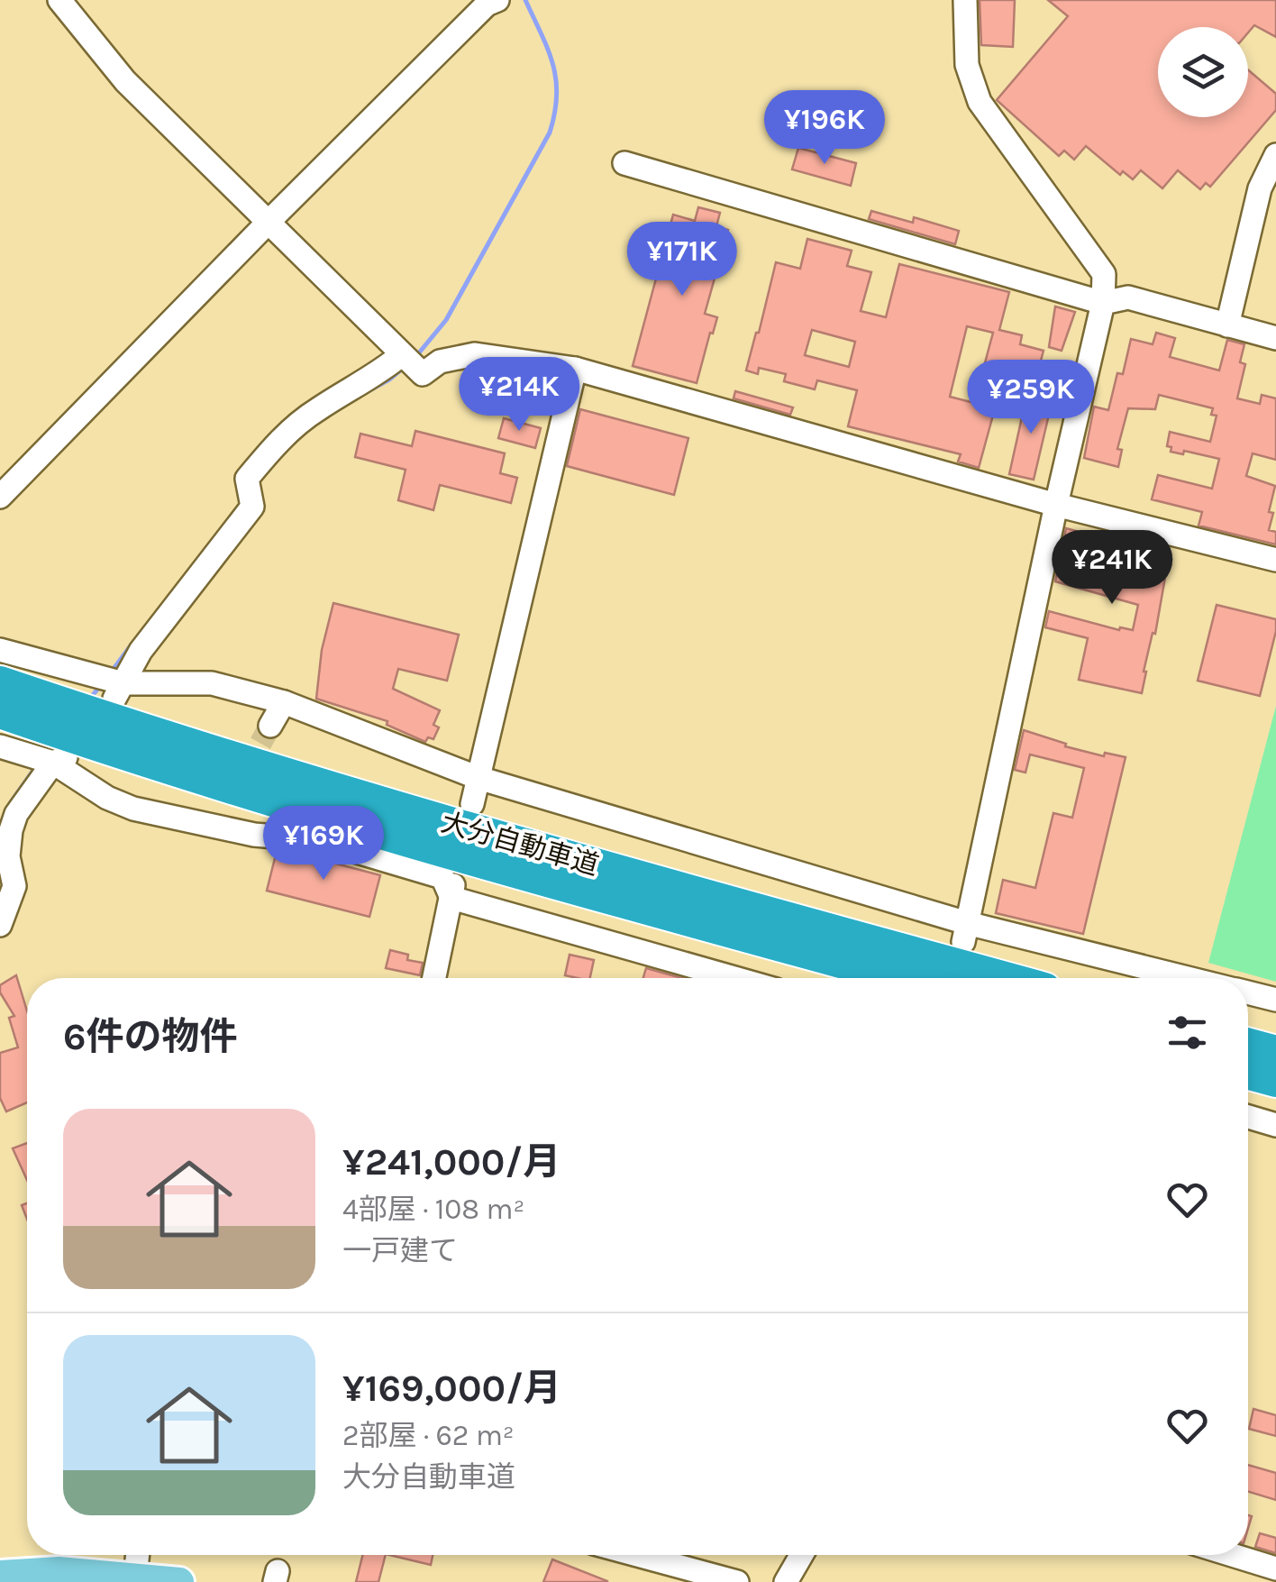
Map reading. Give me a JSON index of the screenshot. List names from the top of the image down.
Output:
{
  "streets": {
    "highway": ["大分自動車道"]
  },
  "page": {
    "price": [
      "¥196K",
      "¥171K",
      "¥214K",
      "¥259K",
      "¥241K",
      "¥169K"
    ],
    "heading": "6件の物件",
    "list": [
      {
        "name": "¥241,000/月",
        "note": "4部屋 · 108 m² · 一戸建て"
      },
      {
        "name": "¥169,000/月",
        "note": "2部屋 · 62 m² · 大分自動車道"
      }
    ]
  }
}
